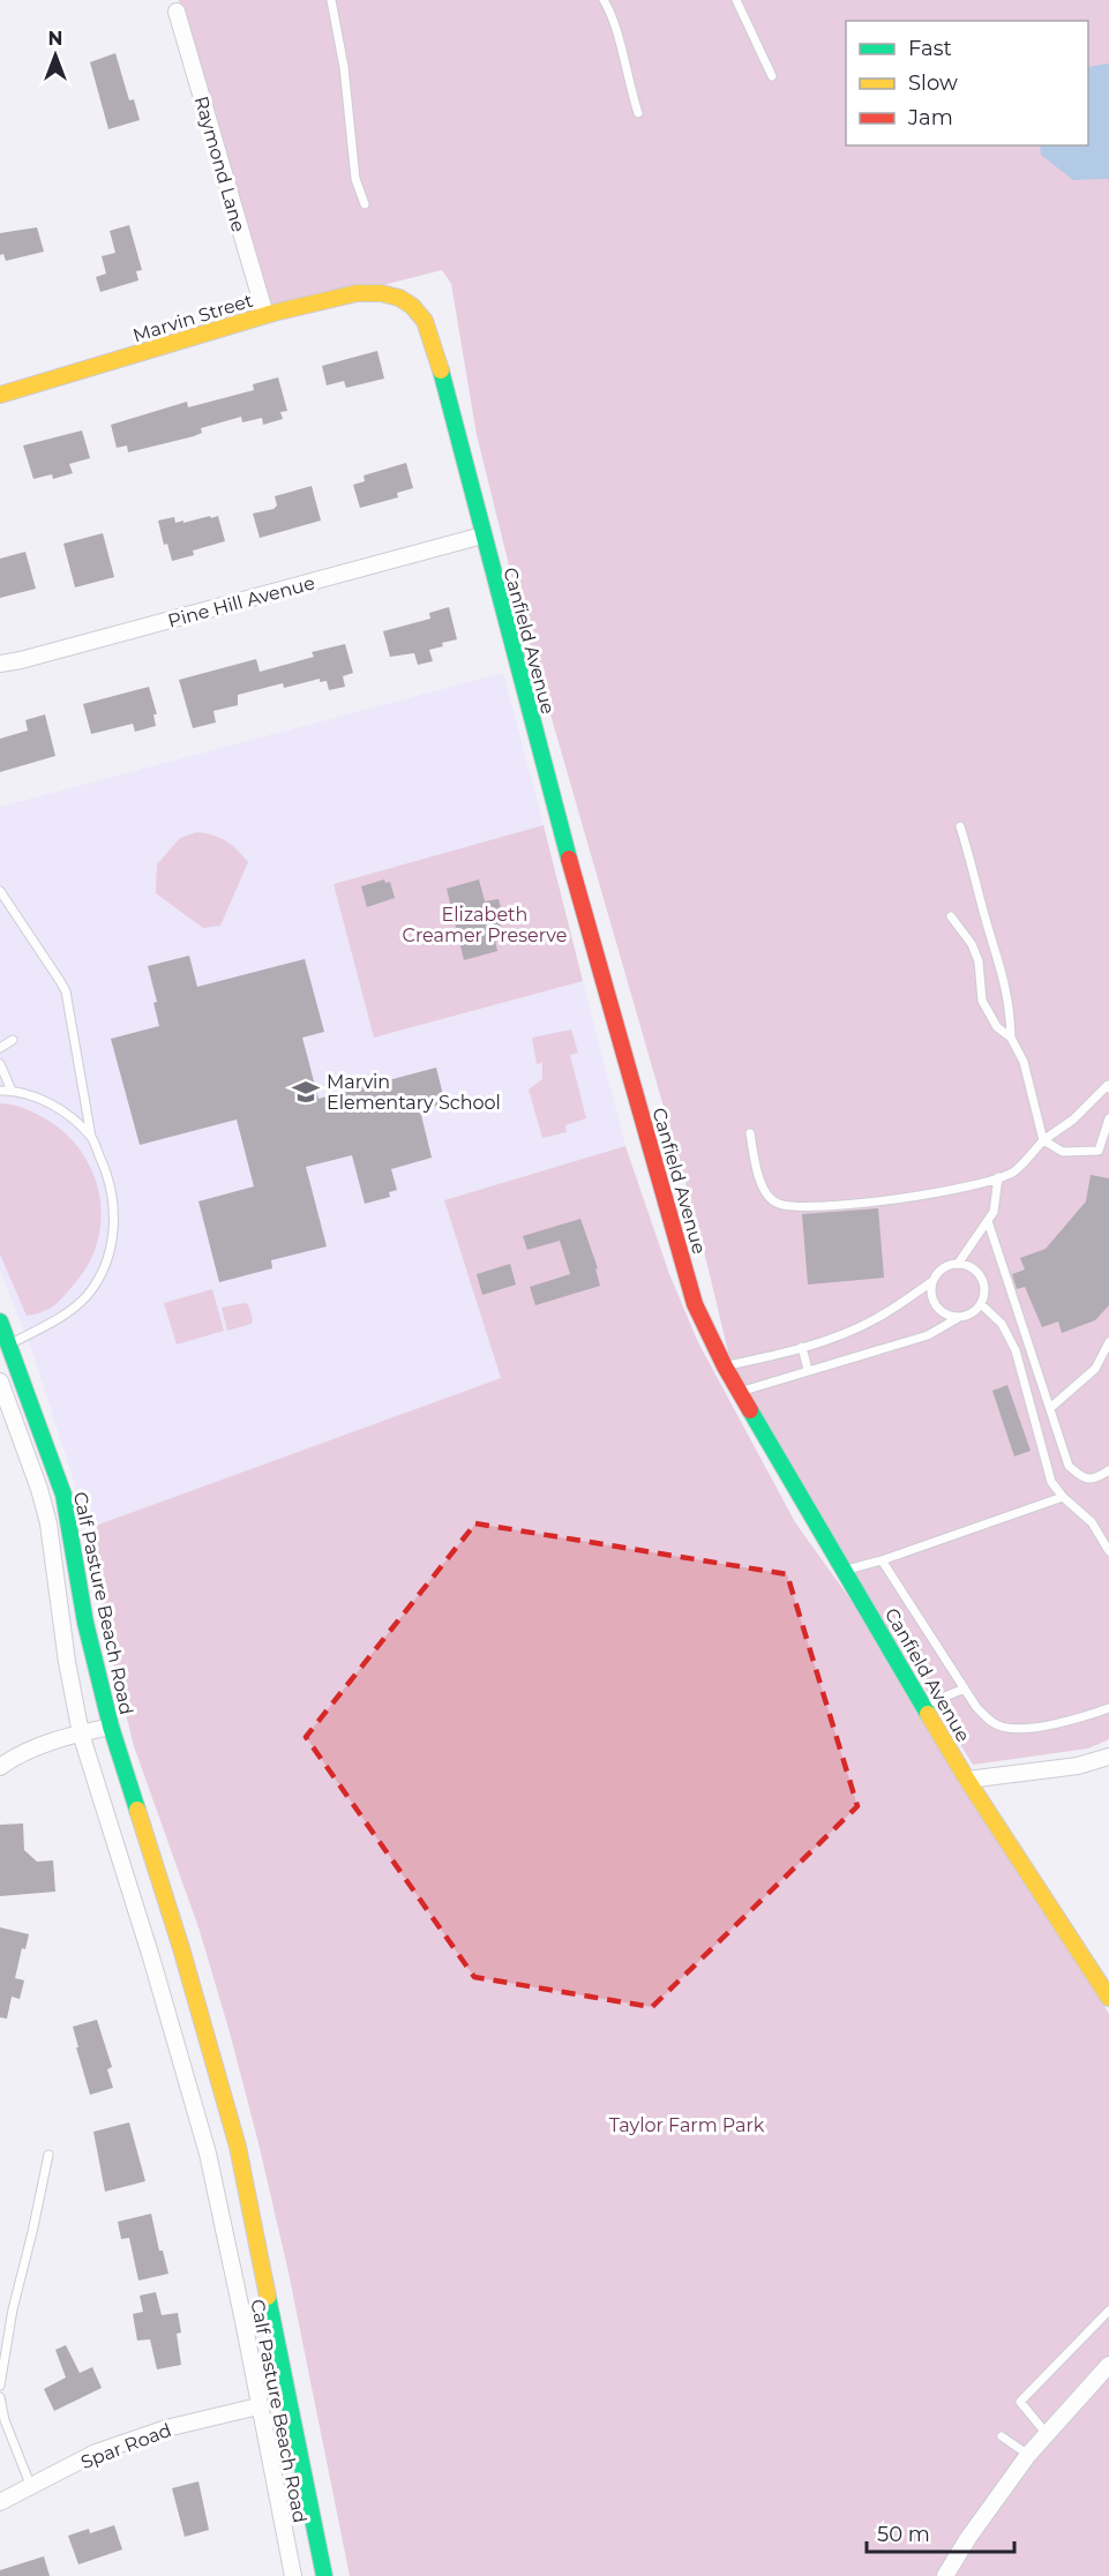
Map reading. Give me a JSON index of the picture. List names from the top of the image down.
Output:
{
  "streets": {
    "street": [
      "Raymond Lane",
      "Marvin Street",
      "Pine Hill Avenue",
      "Canfield Avenue",
      "Calf Pasture Beach Road",
      "Spar Road"
    ]
  },
  "crossings": [
    ["Raymond Lane", "Marvin Street"],
    ["Marvin Street", "Canfield Avenue"],
    ["Pine Hill Avenue", "Canfield Avenue"],
    ["Calf Pasture Beach Road", "Spar Road"]
  ],
  "parks": ["Elizabeth Creamer Preserve", "Taylor Farm Park"],
  "places": {
    "school or university": ["Marvin Elementary School"]
  },
  "legend": ["Fast", "Slow", "Jam"],
  "scale_bar": "50 m",
  "north": "top"
}
